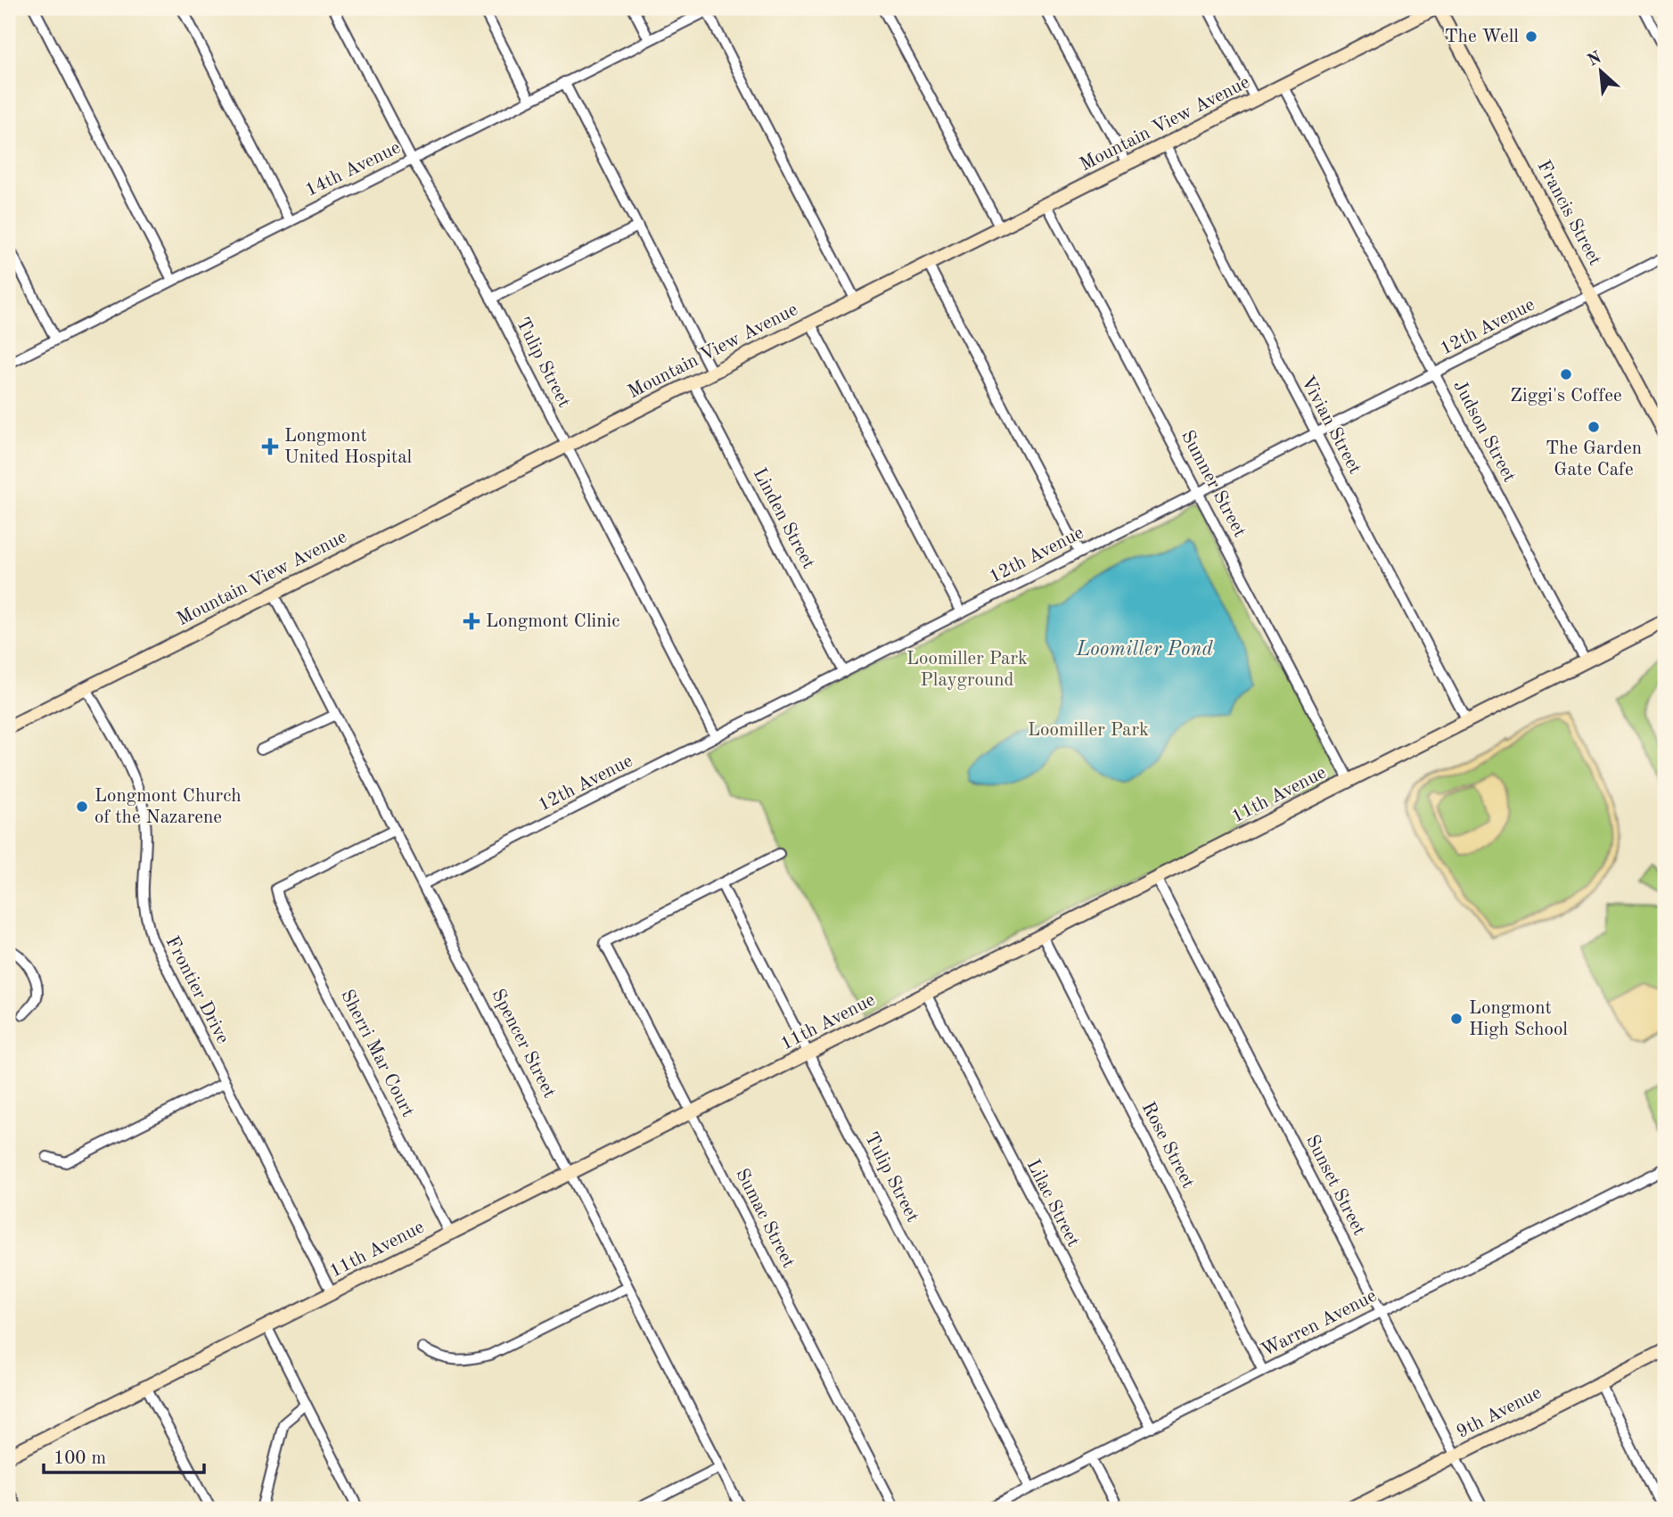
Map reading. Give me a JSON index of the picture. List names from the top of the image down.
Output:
{
  "streets": {
    "street": [
      "Mountain View Avenue",
      "14th Avenue",
      "Francis Street",
      "12th Avenue",
      "Tulip Street",
      "Vivian Street",
      "Judson Street",
      "Sumner Street",
      "Linden Street",
      "11th Avenue",
      "Frontier Drive",
      "Spencer Street",
      "Sherri Mar Court",
      "Rose Street",
      "Sunset Street",
      "Lilac Street",
      "Sumac Street",
      "Warren Avenue",
      "9th Avenue"
    ]
  },
  "crossings": [
    ["Mountain View Avenue", "Francis Street"],
    ["Mountain View Avenue", "Tulip Street"],
    ["Mountain View Avenue", "Vivian Street"],
    ["Mountain View Avenue", "Judson Street"],
    ["Mountain View Avenue", "Sumner Street"],
    ["Mountain View Avenue", "Linden Street"],
    ["Mountain View Avenue", "Frontier Drive"],
    ["Mountain View Avenue", "Spencer Street"],
    ["14th Avenue", "Tulip Street"],
    ["Francis Street", "12th Avenue"],
    ["12th Avenue", "Tulip Street"],
    ["12th Avenue", "Vivian Street"],
    ["12th Avenue", "Judson Street"],
    ["12th Avenue", "Sumner Street"],
    ["12th Avenue", "Linden Street"],
    ["12th Avenue", "Spencer Street"],
    ["Tulip Street", "11th Avenue"],
    ["Tulip Street", "Sumac Street"],
    ["Tulip Street", "Warren Avenue"],
    ["Vivian Street", "11th Avenue"],
    ["Judson Street", "11th Avenue"],
    ["Sumner Street", "11th Avenue"],
    ["11th Avenue", "Frontier Drive"],
    ["11th Avenue", "Spencer Street"],
    ["11th Avenue", "Sherri Mar Court"],
    ["11th Avenue", "Rose Street"],
    ["11th Avenue", "Sunset Street"],
    ["11th Avenue", "Lilac Street"],
    ["11th Avenue", "Sumac Street"],
    ["Spencer Street", "Sherri Mar Court"],
    ["Rose Street", "Warren Avenue"],
    ["Sunset Street", "Warren Avenue"],
    ["Sunset Street", "9th Avenue"],
    ["Lilac Street", "Warren Avenue"]
  ],
  "water": ["Loomiller Pond"],
  "parks": ["Loomiller Park Playground", "Loomiller Park"],
  "places": {
    "other": [
      "The Well",
      "Ziggi's Coffee",
      "The Garden Gate Cafe",
      "Longmont Church of the Nazarene",
      "Longmont High School"
    ],
    "health": ["Longmont United Hospital", "Longmont Clinic"]
  },
  "scale_bar": "100 m",
  "north": "top left"
}
